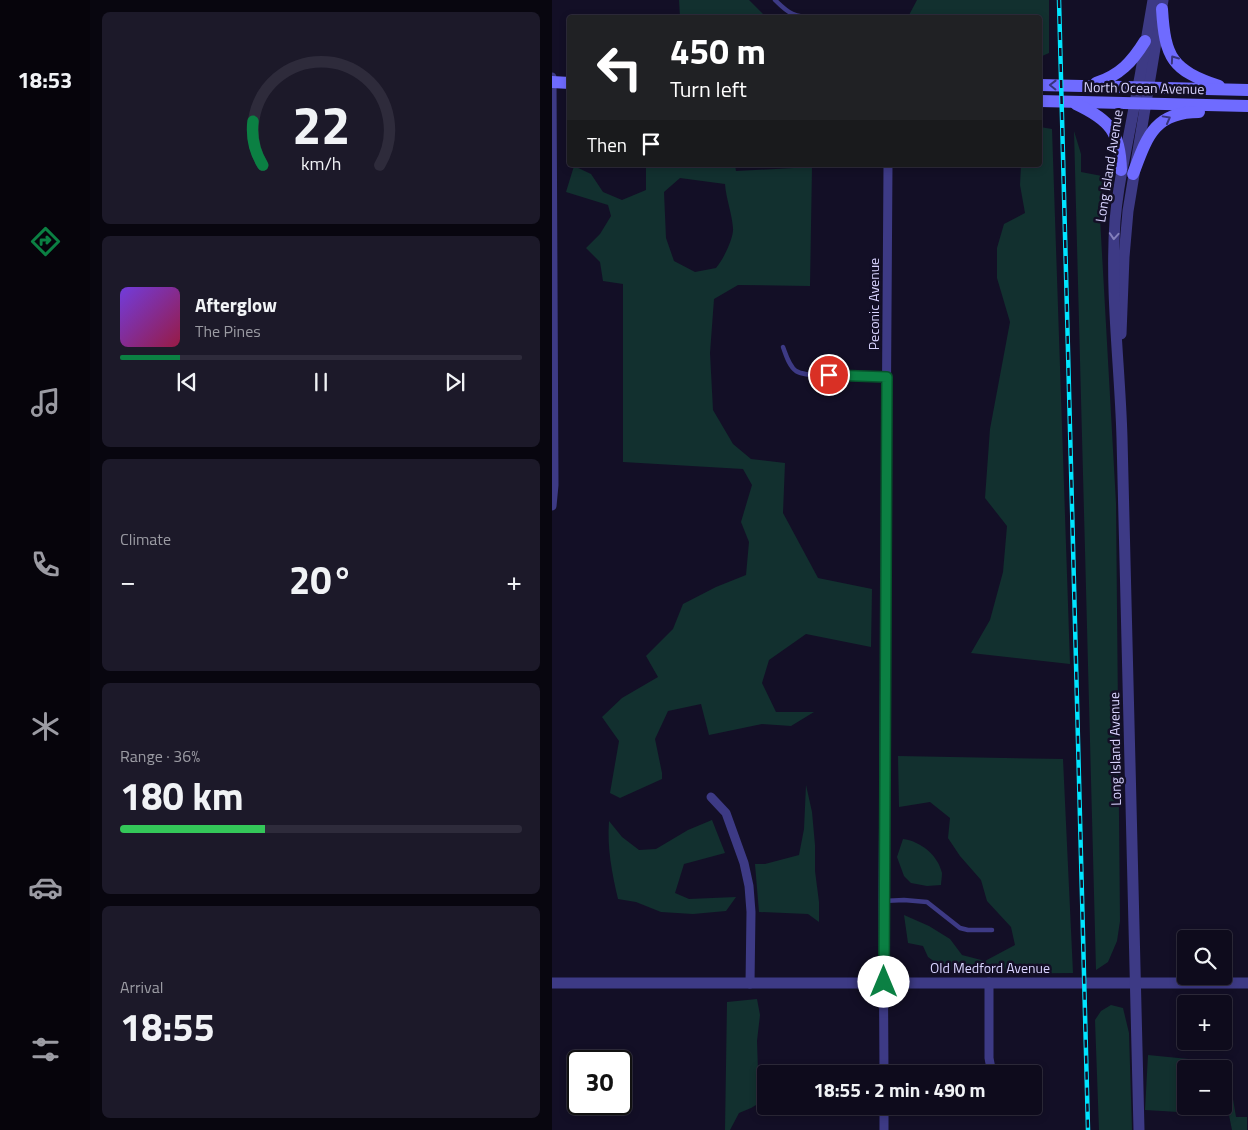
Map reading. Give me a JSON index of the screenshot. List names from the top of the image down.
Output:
{
  "streets": {
    "main road": ["North Ocean Avenue"],
    "street": ["Long Island Avenue", "Peconic Avenue", "Old Medford Avenue"]
  },
  "crossings": [
    ["North Ocean Avenue", "Long Island Avenue"],
    ["Long Island Avenue", "Old Medford Avenue"],
    ["Peconic Avenue", "Old Medford Avenue"]
  ],
  "page": {
    "tabs": "18:53",
    "turn": ["450 m", "Turn left"],
    "then": "Then",
    "song": ["Afterglow", "The Pines"],
    "tile": [
      "Climate",
      ["Range · 36%", "180 km"],
      ["Arrival", "18:55"]
    ],
    "heat": ["−", "20°", "+"],
    "map_buttons": ["+", "−"],
    "limit": "30",
    "trip": "18:55 · 2 min · 490 m",
    "gauge": ["22", "km/h"]
  }
}
